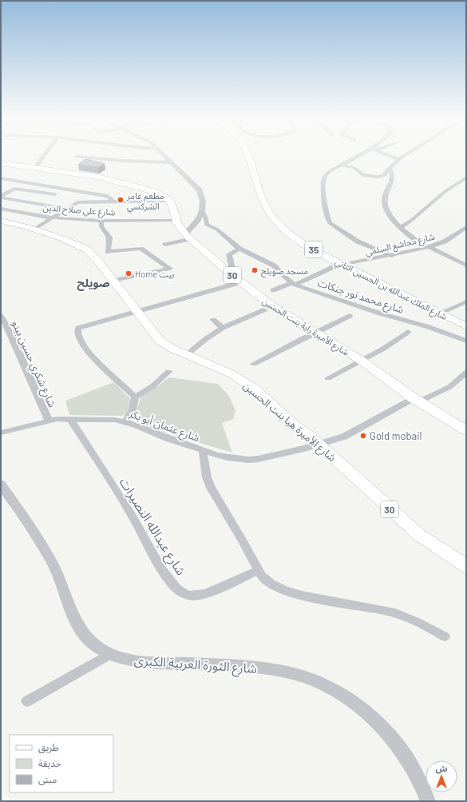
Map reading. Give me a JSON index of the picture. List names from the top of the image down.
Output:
{
  "streets": {
    "main road": [
      "35",
      "30",
      "شارع الملك عبدالله بن الحسين الثاني",
      "شارع الأميرة راية بنت الحسين",
      "شارع الأميرة هيا بنت الحسين"
    ],
    "street": [
      "شارع علي صلاح الدين",
      "شارع مجاشع السلمي",
      "شارع محمد نور جنكات",
      "شارع شكري حسين بينو",
      "شارع عثمان أبو بكر",
      "شارع عبدالله النصيرات",
      "شارع الثورة العربية الكبرى"
    ]
  },
  "crossings": [
    ["شارع علي صلاح الدين", "شارع الأميرة راية بنت الحسين"],
    ["شارع مجاشع السلمي", "شارع الملك عبدالله بن الحسين الثاني"],
    ["شارع الأميرة راية بنت الحسين", "شارع عثمان أبو بكر"],
    ["شارع شكري حسين بينو", "شارع عثمان أبو بكر"],
    ["شارع الأميرة هيا بنت الحسين", "شارع عثمان أبو بكر"],
    ["شارع عثمان أبو بكر", "شارع عبدالله النصيرات"]
  ],
  "districts": ["صويلح"],
  "places": [
    "مطعم عامر الشركسي",
    "مسجد صويلح",
    "Home بيت",
    "Gold mobail"
  ],
  "legend": ["طريق", "حديقة", "مبنى"],
  "north": "top"
}
